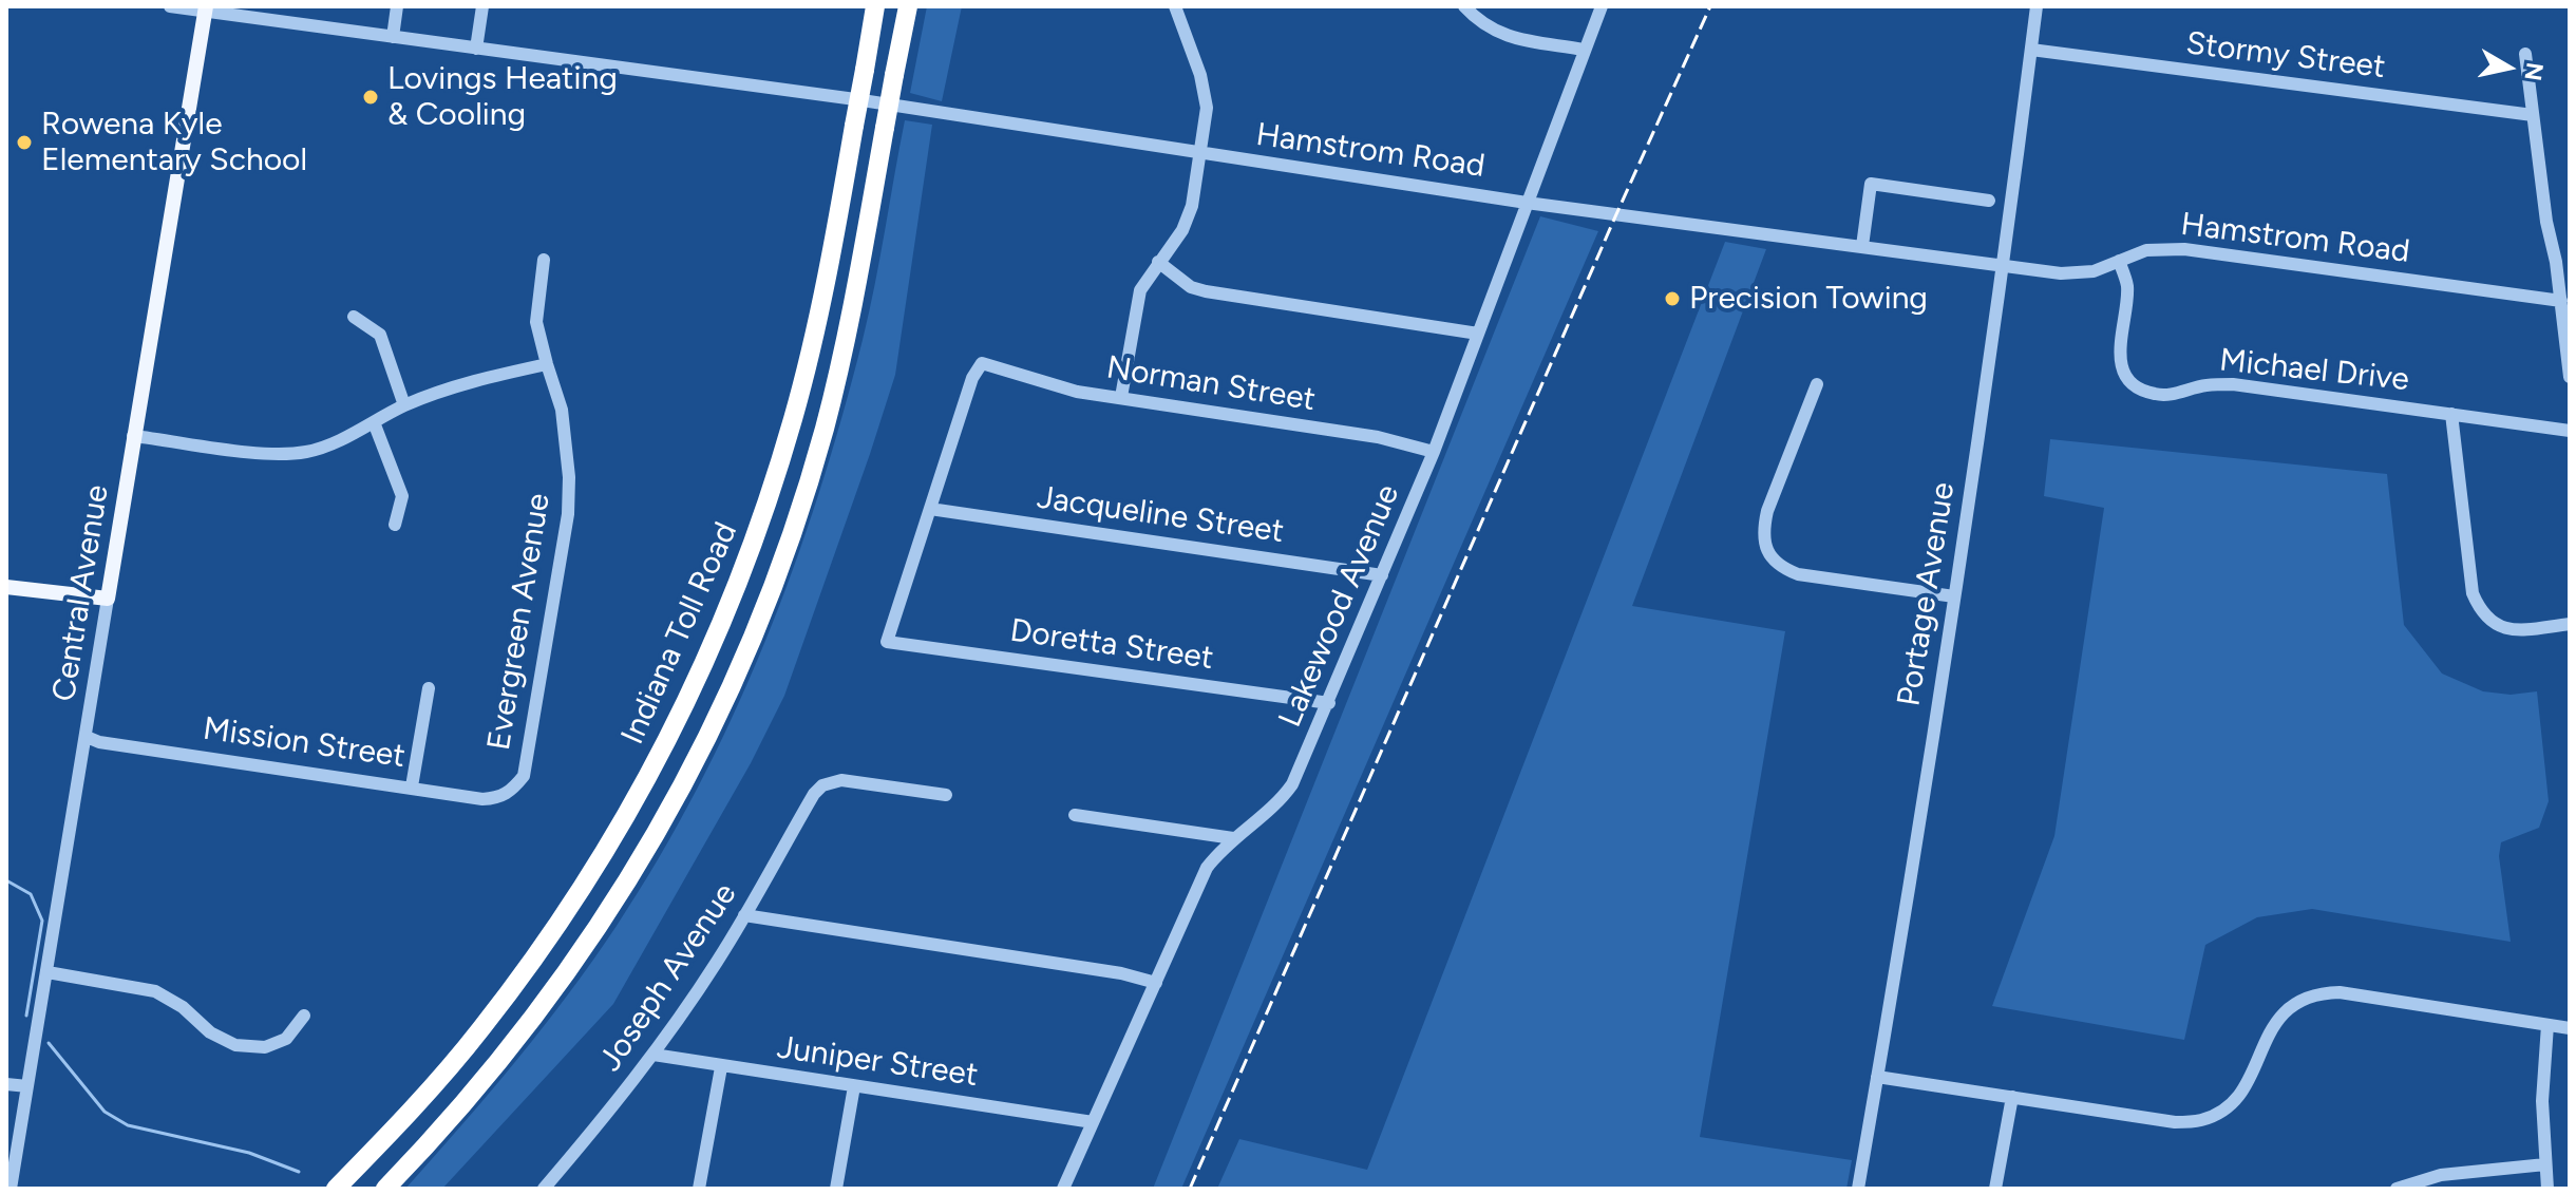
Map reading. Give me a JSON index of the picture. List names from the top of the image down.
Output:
{
  "streets": {
    "highway": ["Indiana Toll Road"],
    "main road": ["Central Avenue"],
    "street": [
      "Stormy Street",
      "Hamstrom Road",
      "Michael Drive",
      "Norman Street",
      "Jacqueline Street",
      "Portage Avenue",
      "Lakewood Avenue",
      "Evergreen Avenue",
      "Doretta Street",
      "Mission Street",
      "Joseph Avenue",
      "Juniper Street"
    ]
  },
  "crossings": [
    ["Stormy Street", "Portage Avenue"],
    ["Hamstrom Road", "Michael Drive"],
    ["Hamstrom Road", "Central Avenue"],
    ["Hamstrom Road", "Portage Avenue"],
    ["Hamstrom Road", "Lakewood Avenue"],
    ["Norman Street", "Jacqueline Street"],
    ["Norman Street", "Lakewood Avenue"],
    ["Norman Street", "Doretta Street"],
    ["Jacqueline Street", "Lakewood Avenue"],
    ["Jacqueline Street", "Doretta Street"],
    ["Central Avenue", "Mission Street"],
    ["Lakewood Avenue", "Doretta Street"],
    ["Lakewood Avenue", "Juniper Street"],
    ["Evergreen Avenue", "Mission Street"],
    ["Joseph Avenue", "Juniper Street"]
  ],
  "places": ["Lovings Heating & Cooling", "Rowena Kyle Elementary School", "Precision Towing"],
  "north": "right"
}
